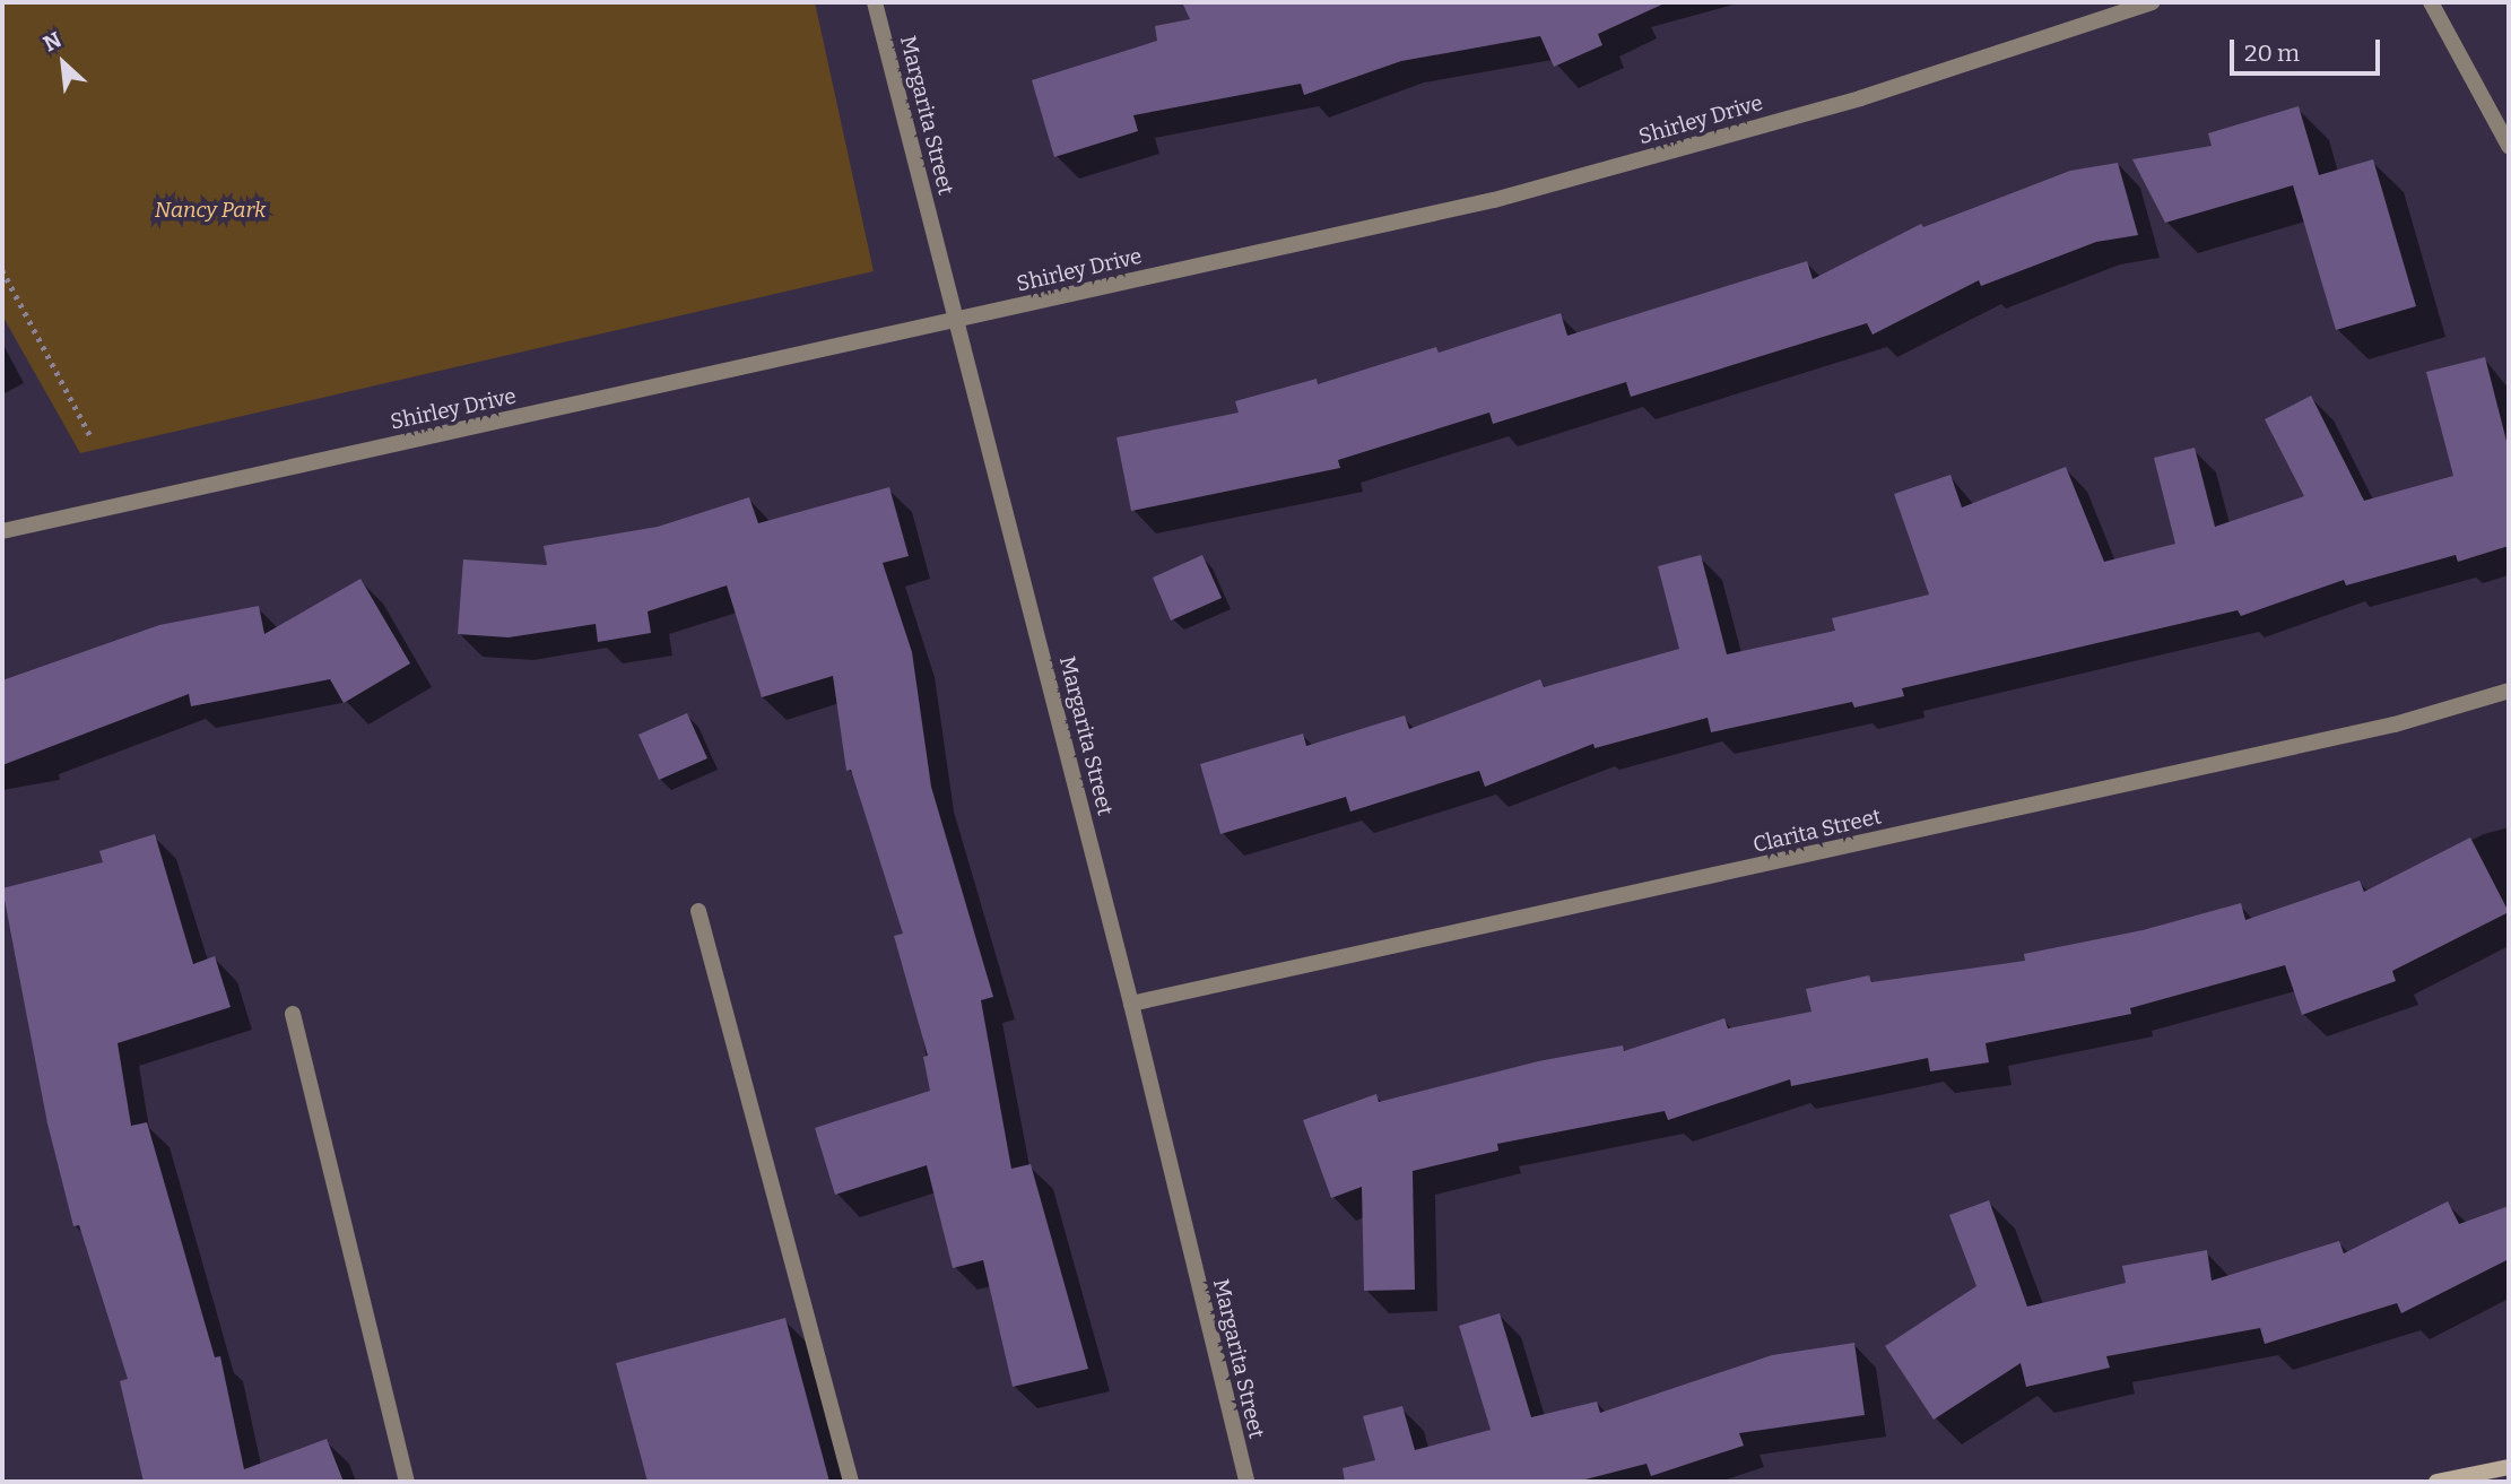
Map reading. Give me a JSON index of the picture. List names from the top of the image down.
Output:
{
  "streets": {
    "street": ["Margarita Street", "Shirley Drive", "Clarita Street"]
  },
  "crossings": [
    ["Margarita Street", "Shirley Drive"],
    ["Margarita Street", "Clarita Street"]
  ],
  "parks": ["Nancy Park"],
  "scale_bar": "20 m",
  "north": "top left"
}
